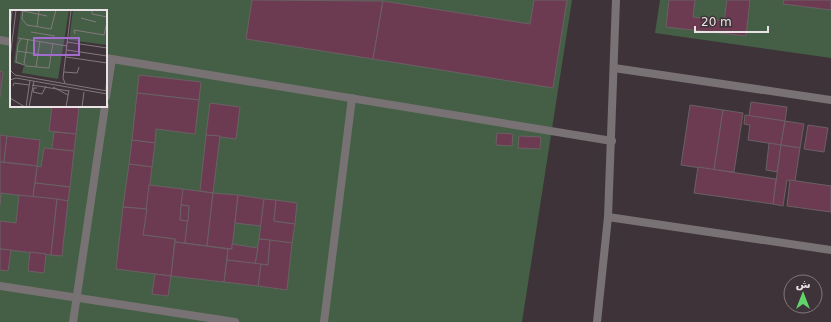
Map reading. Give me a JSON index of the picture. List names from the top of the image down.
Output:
{
  "scale_bar": "20 m",
  "north": "top"
}
